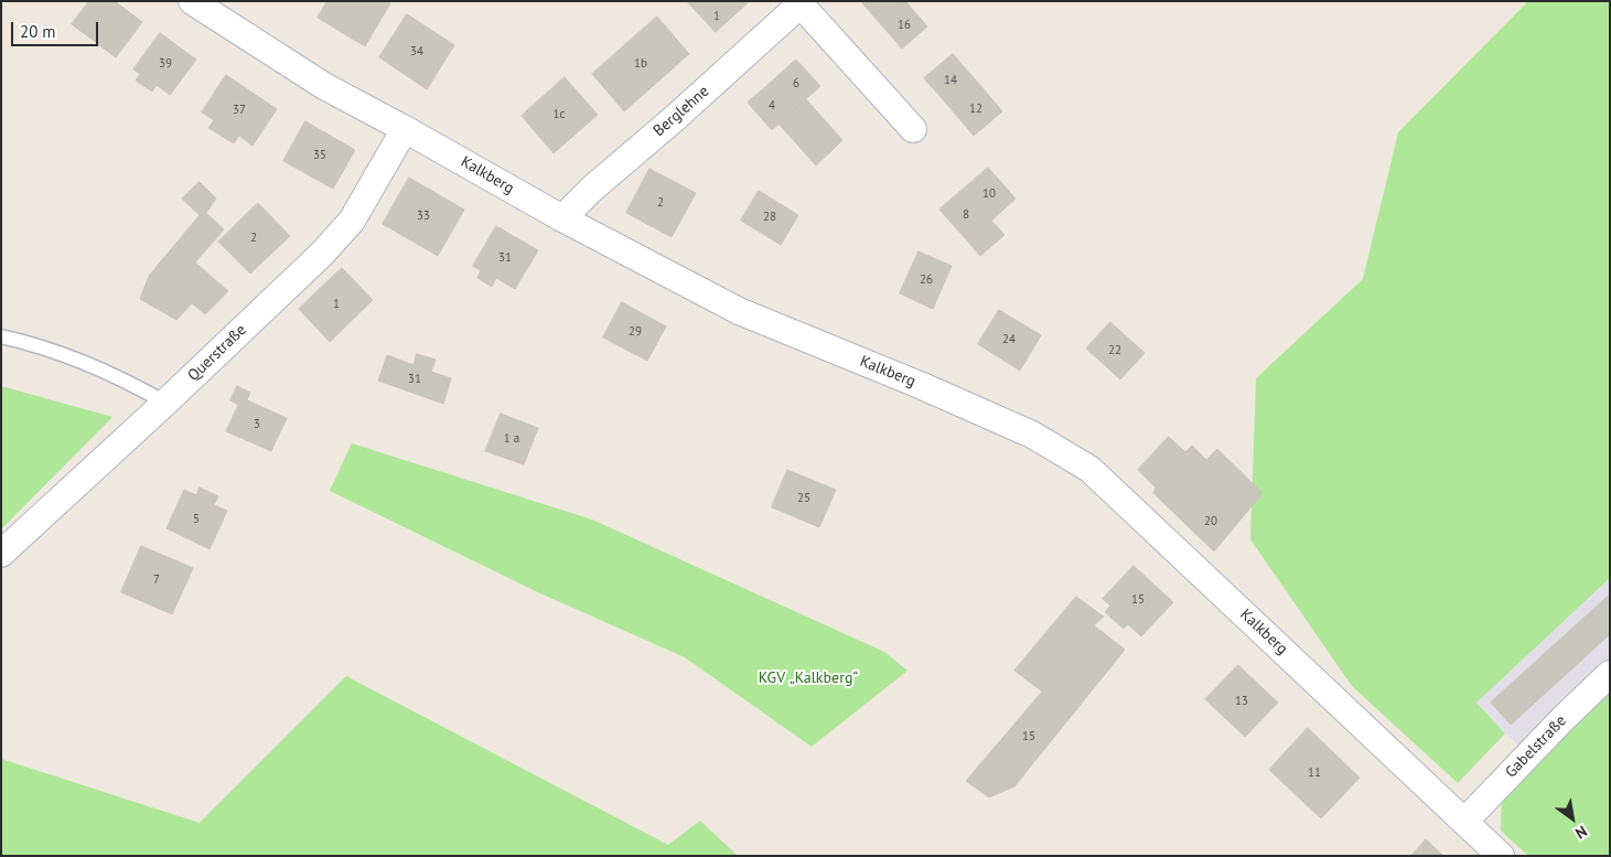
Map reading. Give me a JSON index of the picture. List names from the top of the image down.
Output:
{
  "streets": {
    "street": [
      "Berglehne",
      "Kalkberg",
      "Querstraße",
      "Gabelstraße"
    ]
  },
  "crossings": [
    ["Berglehne", "Kalkberg"],
    ["Kalkberg", "Querstraße"],
    ["Kalkberg", "Gabelstraße"]
  ],
  "parks": ["KGV „Kalkberg“"],
  "house_numbers": [
    "1",
    "16",
    "34",
    "39",
    "1b",
    "14",
    "6",
    "4",
    "12",
    "37",
    "1c",
    "35",
    "10",
    "2",
    "8",
    "33",
    "28",
    "2",
    "31",
    "26",
    "1",
    "29",
    "24",
    "22",
    "31",
    "3",
    "1 a",
    "25",
    "5",
    "20",
    "7",
    "15",
    "13",
    "15",
    "11"
  ],
  "scale_bar": "20 m",
  "north": "bottom right"
}
